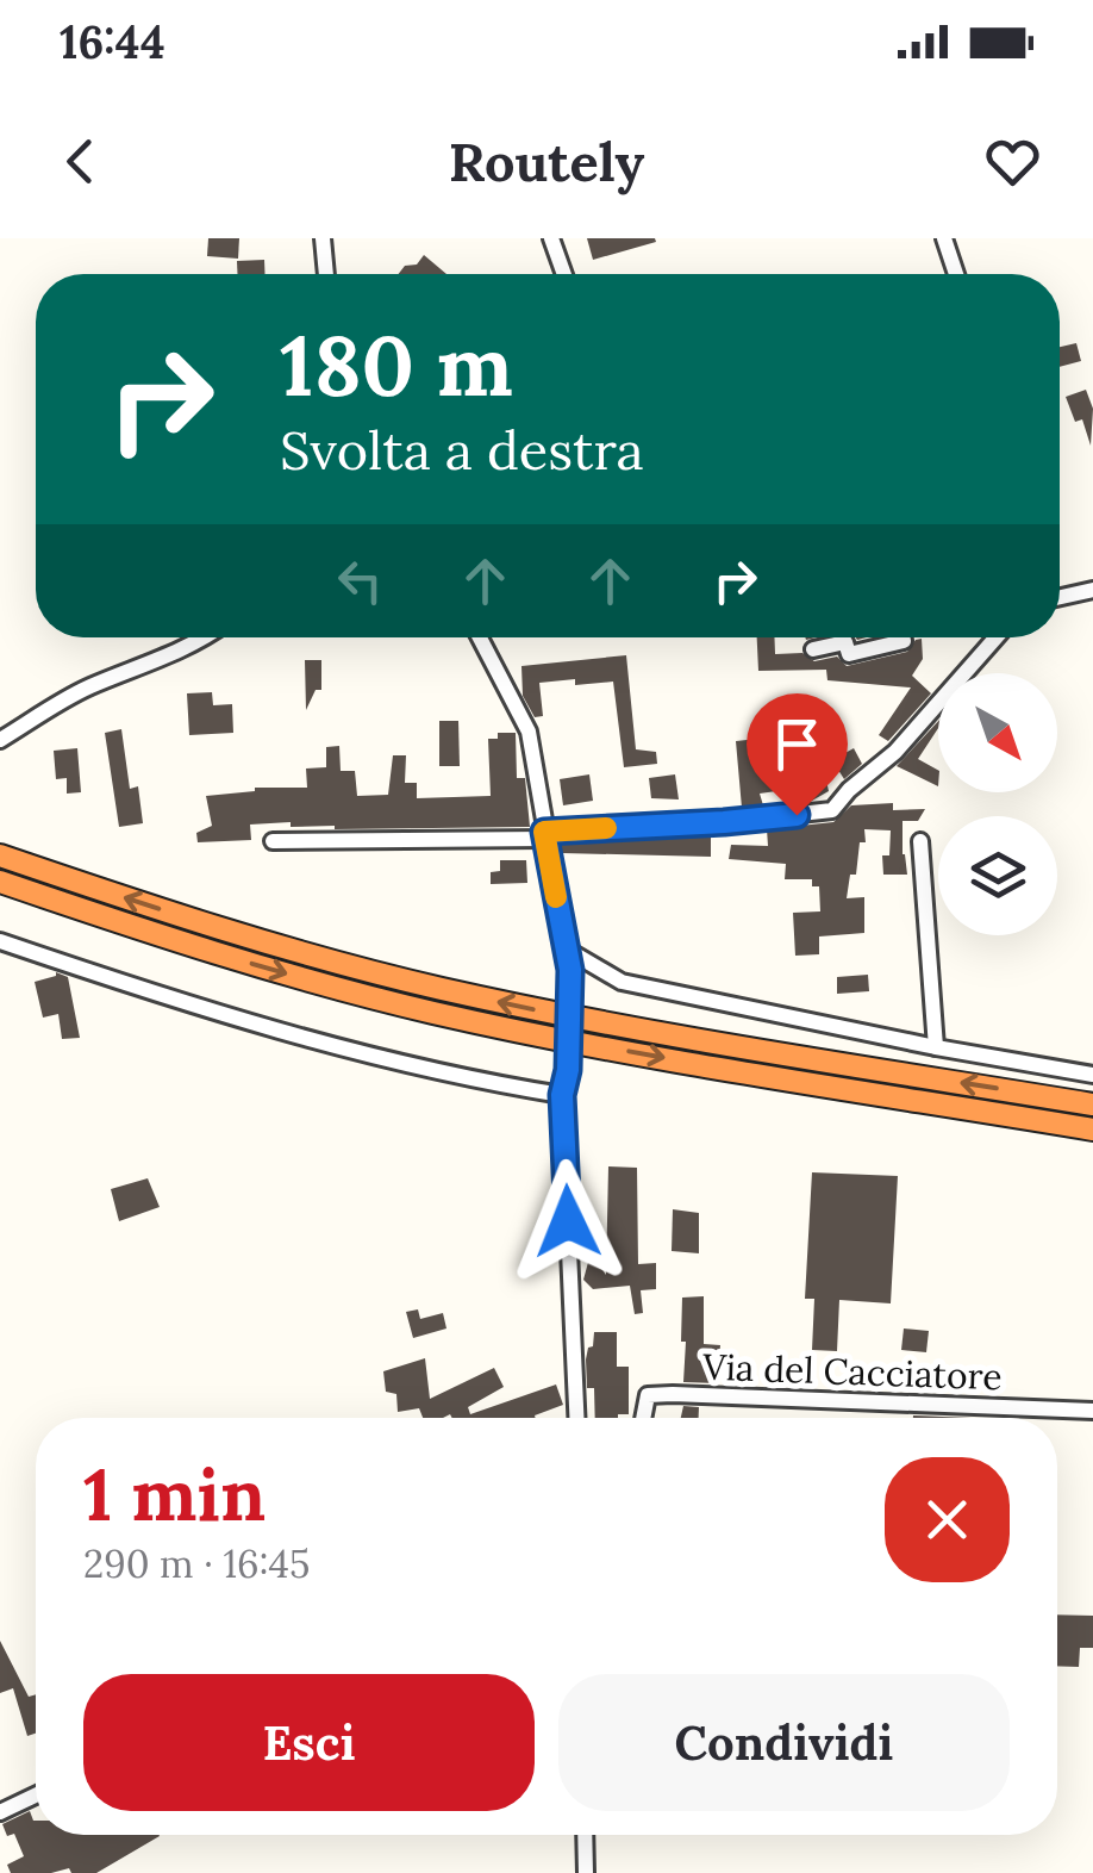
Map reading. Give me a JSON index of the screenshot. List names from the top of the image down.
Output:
{
  "streets": {
    "street": ["Via del Cacciatore"]
  },
  "north": "bottom right",
  "page": {
    "status": "16:44",
    "header": "Routely",
    "turn": ["180 m", "Svolta a destra"],
    "heading": ["1 min", "290 m · 16:45"],
    "buttons": ["Esci", "Condividi"]
  }
}
